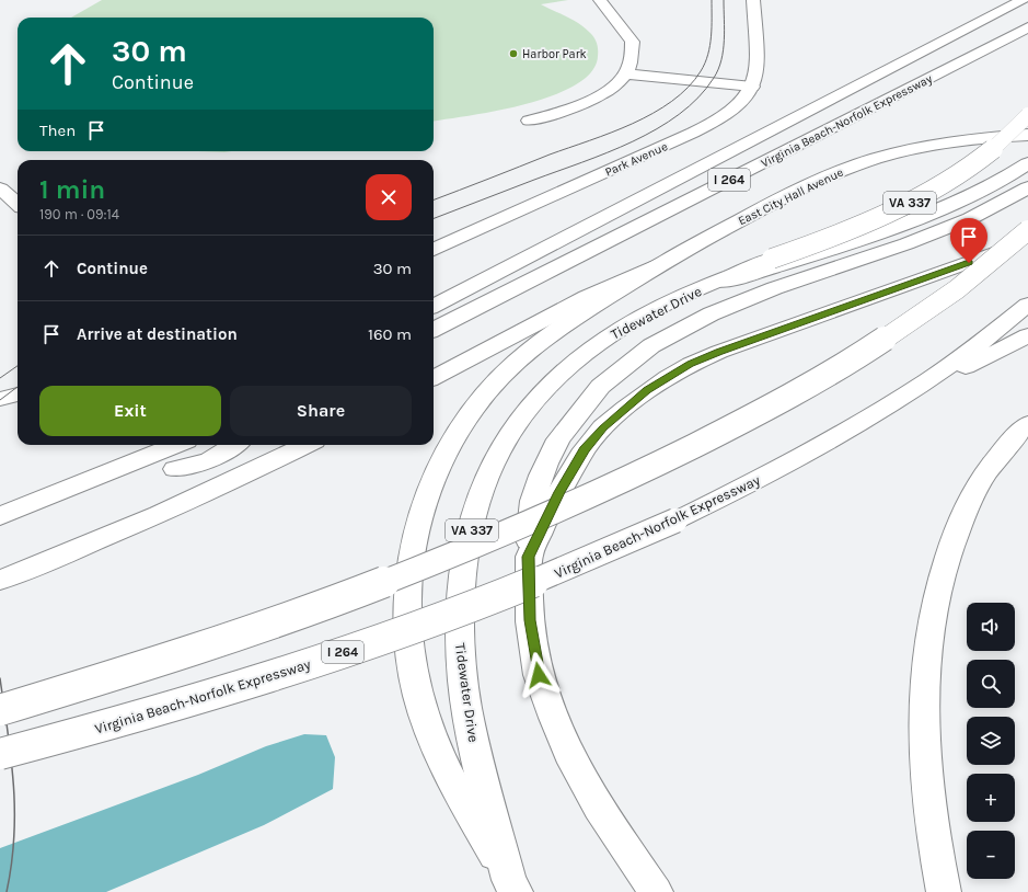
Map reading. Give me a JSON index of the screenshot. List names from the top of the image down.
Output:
{
  "streets": {
    "main road": [
      "Virginia Beach-Norfolk Expressway",
      "Park Avenue",
      "I 264",
      "East City Hall Avenue",
      "VA 337",
      "Tidewater Drive"
    ]
  },
  "crossings": [
    ["VA 337", "Tidewater Drive"]
  ],
  "places": ["Harbor Park"],
  "page": {
    "turn": ["30 m", "Continue"],
    "then": "Then",
    "heading": ["1 min", "190 m · 09:14"],
    "list": [
      {
        "name": "Continue",
        "value": "30 m"
      },
      {
        "name": "Arrive at destination",
        "value": "160 m"
      }
    ],
    "buttons": ["Exit", "Share"],
    "map_buttons": ["+", "−"]
  }
}
